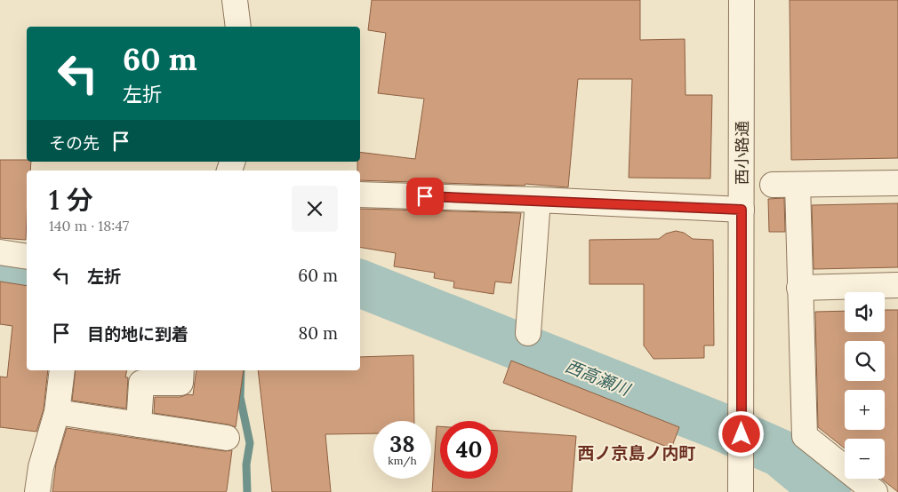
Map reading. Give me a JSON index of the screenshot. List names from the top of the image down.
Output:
{
  "streets": {
    "street": ["西小路通"]
  },
  "districts": ["西ノ京島ノ内町"],
  "water": ["西高瀬川"],
  "page": {
    "turn": ["60 m", "左折"],
    "then": "その先",
    "heading": ["1 分", "140 m · 18:47"],
    "list": [
      {
        "name": "左折",
        "value": "60 m"
      },
      {
        "name": "目的地に到着",
        "value": "80 m"
      }
    ],
    "map_buttons": ["+", "−"],
    "speed": "38 km/h",
    "limit": "40"
  }
}
